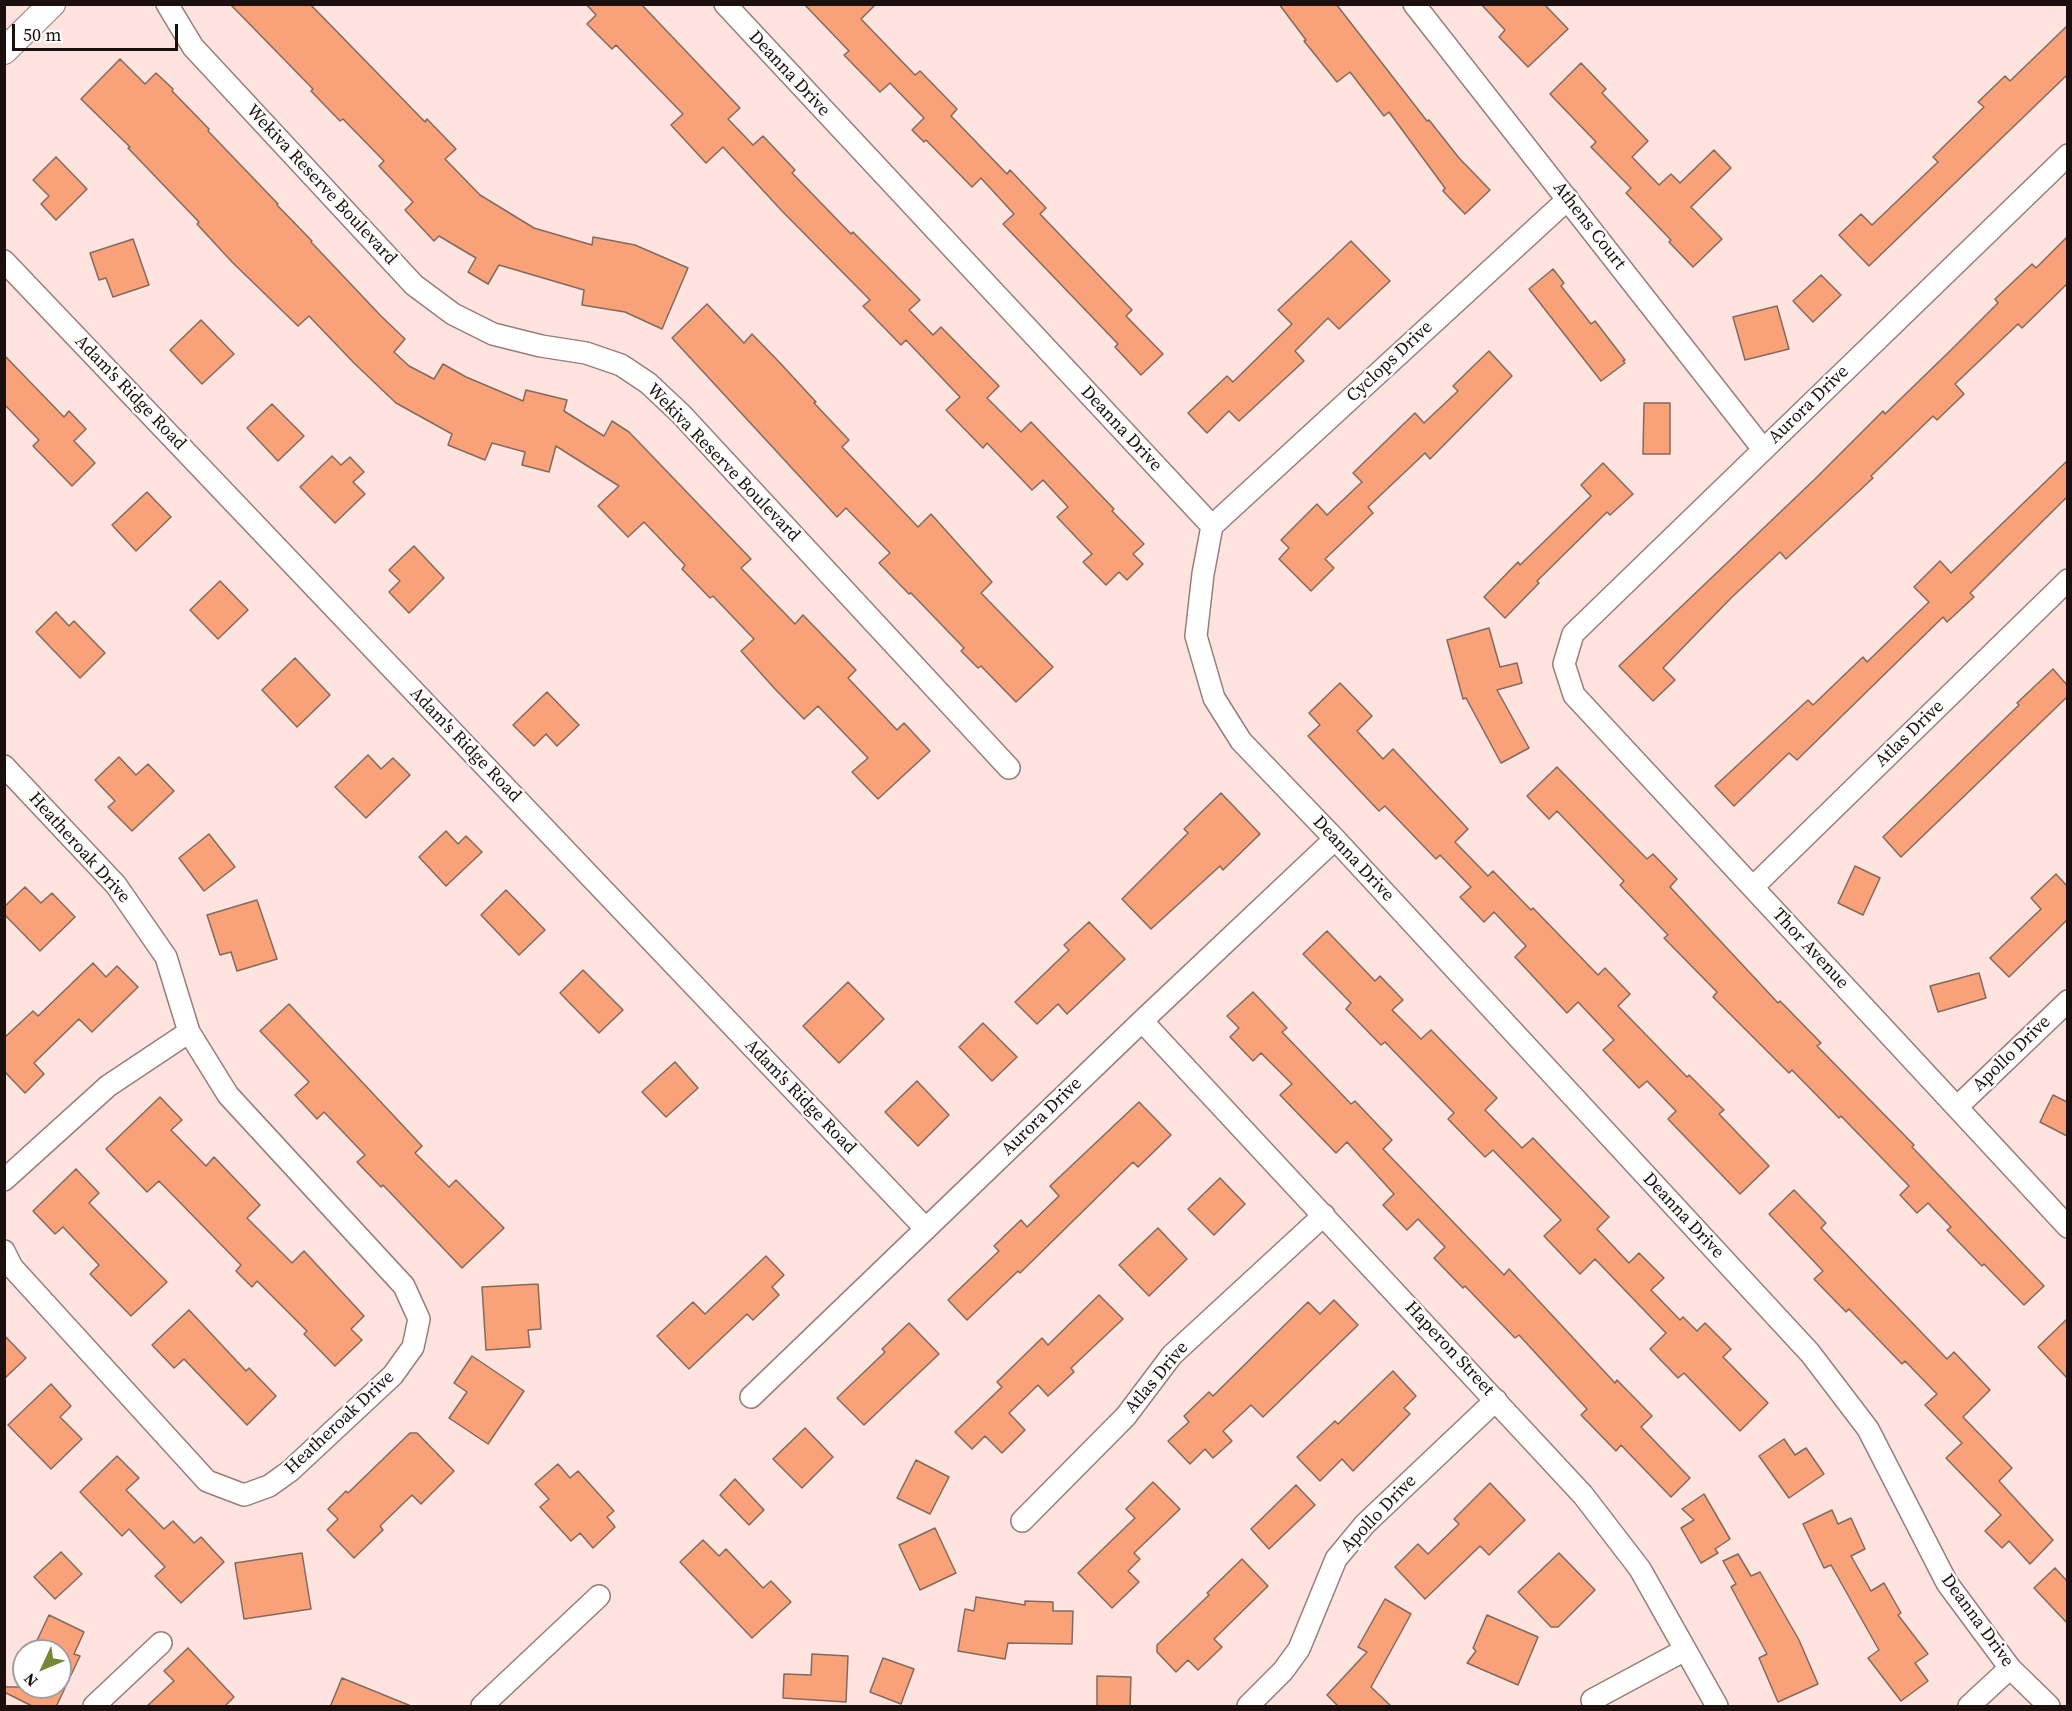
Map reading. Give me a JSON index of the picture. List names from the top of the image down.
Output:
{
  "streets": {
    "street": [
      "Deanna Drive",
      "Wekiva Reserve Boulevard",
      "Athens Court",
      "Cyclops Drive",
      "Adam's Ridge Road",
      "Aurora Drive",
      "Atlas Drive",
      "Heatheroak Drive",
      "Thor Avenue",
      "Apollo Drive",
      "Haperon Street"
    ]
  },
  "crossings": [
    ["Deanna Drive", "Cyclops Drive"],
    ["Deanna Drive", "Aurora Drive"],
    ["Athens Court", "Cyclops Drive"],
    ["Athens Court", "Aurora Drive"],
    ["Adam's Ridge Road", "Aurora Drive"],
    ["Aurora Drive", "Thor Avenue"],
    ["Aurora Drive", "Haperon Street"],
    ["Atlas Drive", "Thor Avenue"],
    ["Atlas Drive", "Haperon Street"],
    ["Thor Avenue", "Apollo Drive"],
    ["Apollo Drive", "Haperon Street"]
  ],
  "scale_bar": "50 m",
  "north": "bottom left"
}
